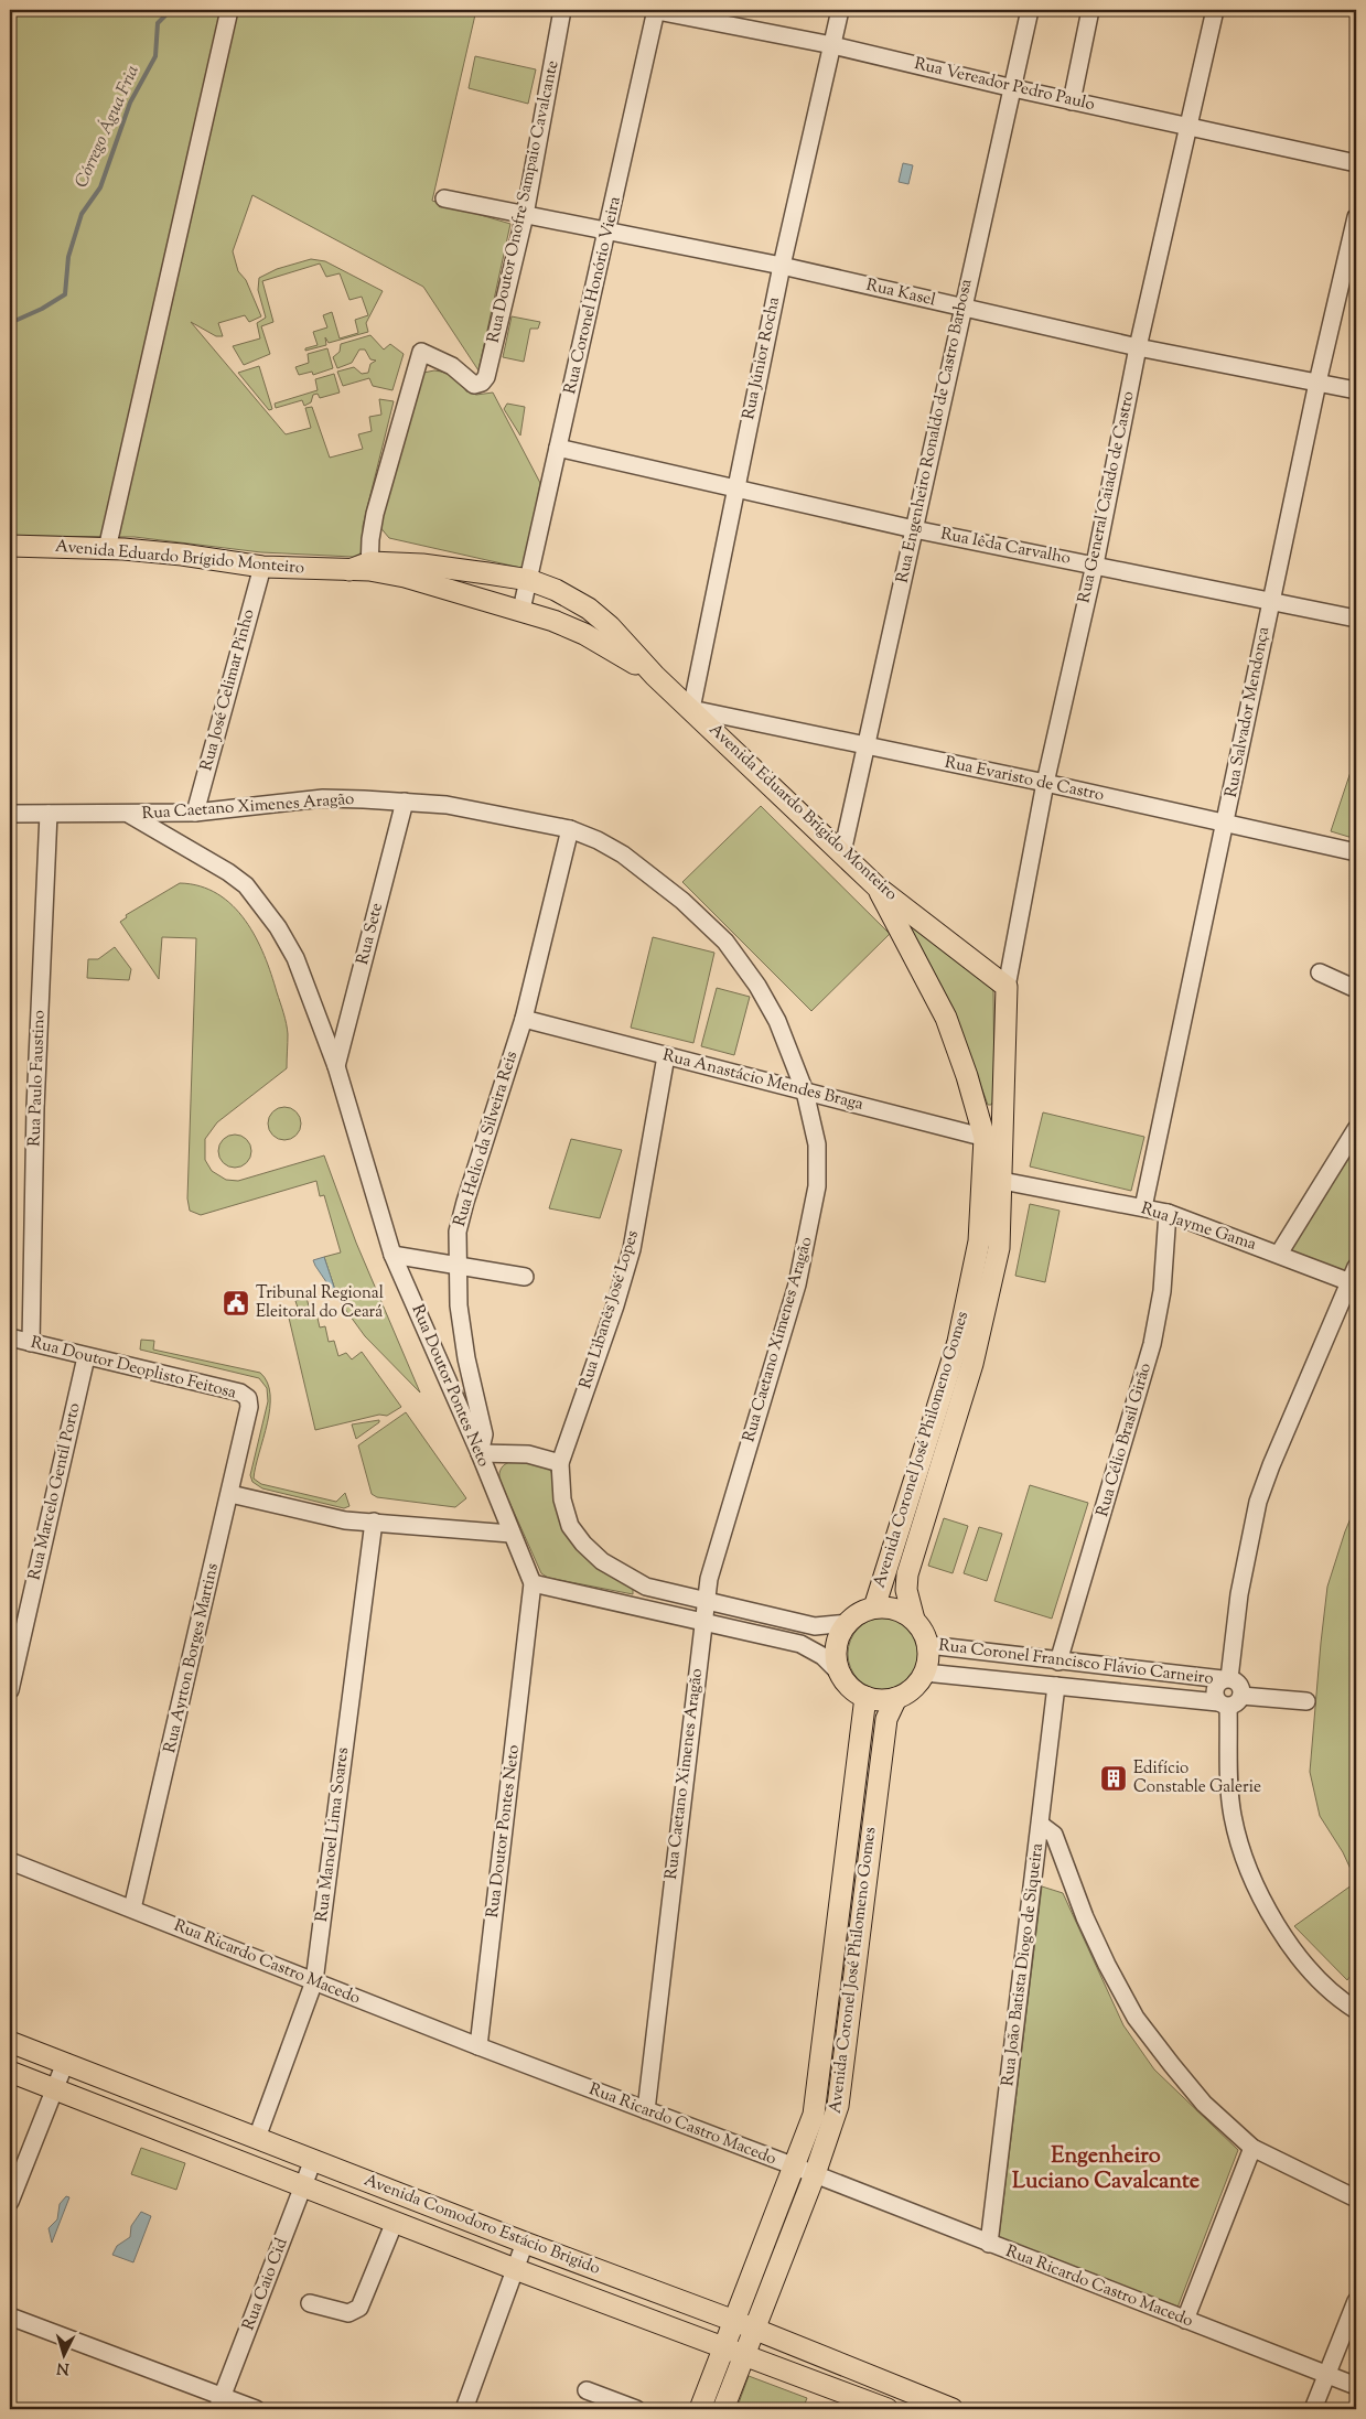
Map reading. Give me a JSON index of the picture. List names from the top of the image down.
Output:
{
  "streets": {
    "main road": ["Avenida Eduardo Brígido Monteiro", "Avenida Coronel José Philomeno Gomes", "Avenida Comodoro Estácio Brigido"],
    "street": [
      "Rua Vereador Pedro Paulo",
      "Rua Doutor Onofre Sampaio Cavalcante",
      "Rua Kasel",
      "Rua Coronel Honório Vieira",
      "Rua Júnior Rocha",
      "Rua Engenheiro Ronaldo de Castro Barbosa",
      "Rua General Caiado de Castro",
      "Rua Iêda Carvalho",
      "Rua José Celimar Pinho",
      "Rua Salvador Mendonça",
      "Rua Evaristo de Castro",
      "Rua Caetano Ximenes Aragão",
      "Rua Sete",
      "Rua Paulo Faustino",
      "Rua Anastácio Mendes Braga",
      "Rua Helio da Silveira Reis",
      "Rua Jayme Gama",
      "Rua Libanês José Lopes",
      "Rua Doutor Deoplisto Feitosa",
      "Rua Doutor Pontes Neto",
      "Rua Célio Brasil Girão",
      "Rua Marcelo Gentil Porto",
      "Rua Ayrton Borges Martins",
      "Rua Coronel Francisco Flávio Carneiro",
      "Rua Manoel Lima Soares",
      "Rua Ricardo Castro Macedo",
      "Rua João Batista Diogo de Siqueira",
      "Rua Caio Cid"
    ]
  },
  "crossings": [
    ["Rua Vereador Pedro Paulo", "Rua Coronel Honório Vieira"],
    ["Rua Vereador Pedro Paulo", "Rua Júnior Rocha"],
    ["Rua Vereador Pedro Paulo", "Rua Engenheiro Ronaldo de Castro Barbosa"],
    ["Rua Vereador Pedro Paulo", "Rua General Caiado de Castro"],
    ["Rua Doutor Onofre Sampaio Cavalcante", "Rua Kasel"],
    ["Rua Doutor Onofre Sampaio Cavalcante", "Avenida Eduardo Brígido Monteiro"],
    ["Rua Kasel", "Rua Coronel Honório Vieira"],
    ["Rua Kasel", "Rua Júnior Rocha"],
    ["Rua Kasel", "Rua Engenheiro Ronaldo de Castro Barbosa"],
    ["Rua Kasel", "Rua General Caiado de Castro"],
    ["Rua Kasel", "Rua Salvador Mendonça"],
    ["Rua Coronel Honório Vieira", "Rua Iêda Carvalho"],
    ["Rua Coronel Honório Vieira", "Avenida Eduardo Brígido Monteiro"],
    ["Rua Júnior Rocha", "Rua Iêda Carvalho"],
    ["Rua Júnior Rocha", "Avenida Eduardo Brígido Monteiro"],
    ["Rua Júnior Rocha", "Rua Evaristo de Castro"],
    ["Rua Engenheiro Ronaldo de Castro Barbosa", "Rua Iêda Carvalho"],
    ["Rua Engenheiro Ronaldo de Castro Barbosa", "Avenida Eduardo Brígido Monteiro"],
    ["Rua Engenheiro Ronaldo de Castro Barbosa", "Rua Evaristo de Castro"],
    ["Rua General Caiado de Castro", "Rua Iêda Carvalho"],
    ["Rua General Caiado de Castro", "Avenida Eduardo Brígido Monteiro"],
    ["Rua General Caiado de Castro", "Rua Evaristo de Castro"],
    ["Rua General Caiado de Castro", "Avenida Coronel José Philomeno Gomes"],
    ["Rua Iêda Carvalho", "Rua Salvador Mendonça"],
    ["Avenida Eduardo Brígido Monteiro", "Rua José Celimar Pinho"],
    ["Avenida Eduardo Brígido Monteiro", "Rua Evaristo de Castro"],
    ["Avenida Eduardo Brígido Monteiro", "Avenida Coronel José Philomeno Gomes"],
    ["Rua José Celimar Pinho", "Rua Caetano Ximenes Aragão"],
    ["Rua Salvador Mendonça", "Rua Evaristo de Castro"],
    ["Rua Salvador Mendonça", "Rua Jayme Gama"],
    ["Rua Caetano Ximenes Aragão", "Rua Sete"],
    ["Rua Caetano Ximenes Aragão", "Rua Paulo Faustino"],
    ["Rua Caetano Ximenes Aragão", "Rua Anastácio Mendes Braga"],
    ["Rua Caetano Ximenes Aragão", "Rua Helio da Silveira Reis"],
    ["Rua Caetano Ximenes Aragão", "Rua Doutor Pontes Neto"],
    ["Rua Caetano Ximenes Aragão", "Rua Ricardo Castro Macedo"],
    ["Rua Sete", "Rua Doutor Pontes Neto"],
    ["Rua Paulo Faustino", "Rua Doutor Deoplisto Feitosa"],
    ["Rua Anastácio Mendes Braga", "Rua Helio da Silveira Reis"],
    ["Rua Anastácio Mendes Braga", "Rua Libanês José Lopes"],
    ["Rua Anastácio Mendes Braga", "Avenida Coronel José Philomeno Gomes"],
    ["Rua Helio da Silveira Reis", "Rua Doutor Pontes Neto"],
    ["Rua Jayme Gama", "Rua Célio Brasil Girão"],
    ["Rua Jayme Gama", "Avenida Coronel José Philomeno Gomes"],
    ["Rua Doutor Deoplisto Feitosa", "Rua Marcelo Gentil Porto"],
    ["Rua Doutor Deoplisto Feitosa", "Rua Ayrton Borges Martins"],
    ["Rua Doutor Pontes Neto", "Rua Ricardo Castro Macedo"],
    ["Rua Célio Brasil Girão", "Rua Coronel Francisco Flávio Carneiro"],
    ["Avenida Coronel José Philomeno Gomes", "Rua Coronel Francisco Flávio Carneiro"],
    ["Avenida Coronel José Philomeno Gomes", "Rua Ricardo Castro Macedo"],
    ["Avenida Coronel José Philomeno Gomes", "Avenida Comodoro Estácio Brigido"],
    ["Rua Ayrton Borges Martins", "Rua Ricardo Castro Macedo"],
    ["Rua Coronel Francisco Flávio Carneiro", "Rua João Batista Diogo de Siqueira"],
    ["Rua Manoel Lima Soares", "Rua Ricardo Castro Macedo"],
    ["Rua Manoel Lima Soares", "Avenida Comodoro Estácio Brigido"],
    ["Rua Ricardo Castro Macedo", "Rua João Batista Diogo de Siqueira"],
    ["Avenida Comodoro Estácio Brigido", "Rua Caio Cid"]
  ],
  "districts": ["Engenheiro Luciano Cavalcante"],
  "water": ["Córrego Água Fria"],
  "places": {
    "public building": ["Tribunal Regional Eleitoral do Ceará"],
    "building": ["Edifício Constable Galerie"]
  },
  "north": "bottom"
}
